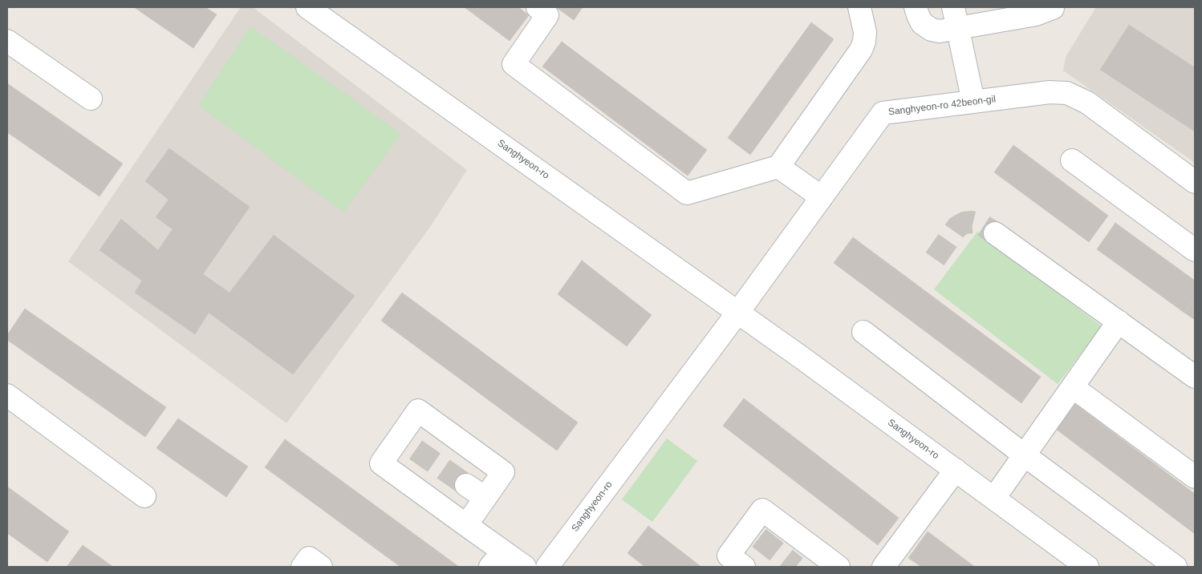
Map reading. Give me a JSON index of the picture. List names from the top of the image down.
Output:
{
  "streets": {
    "street": ["Sanghyeon-ro 42beon-gil", "Sanghyeon-ro"]
  },
  "crossings": [
    ["Sanghyeon-ro 42beon-gil", "Sanghyeon-ro"]
  ]
}
